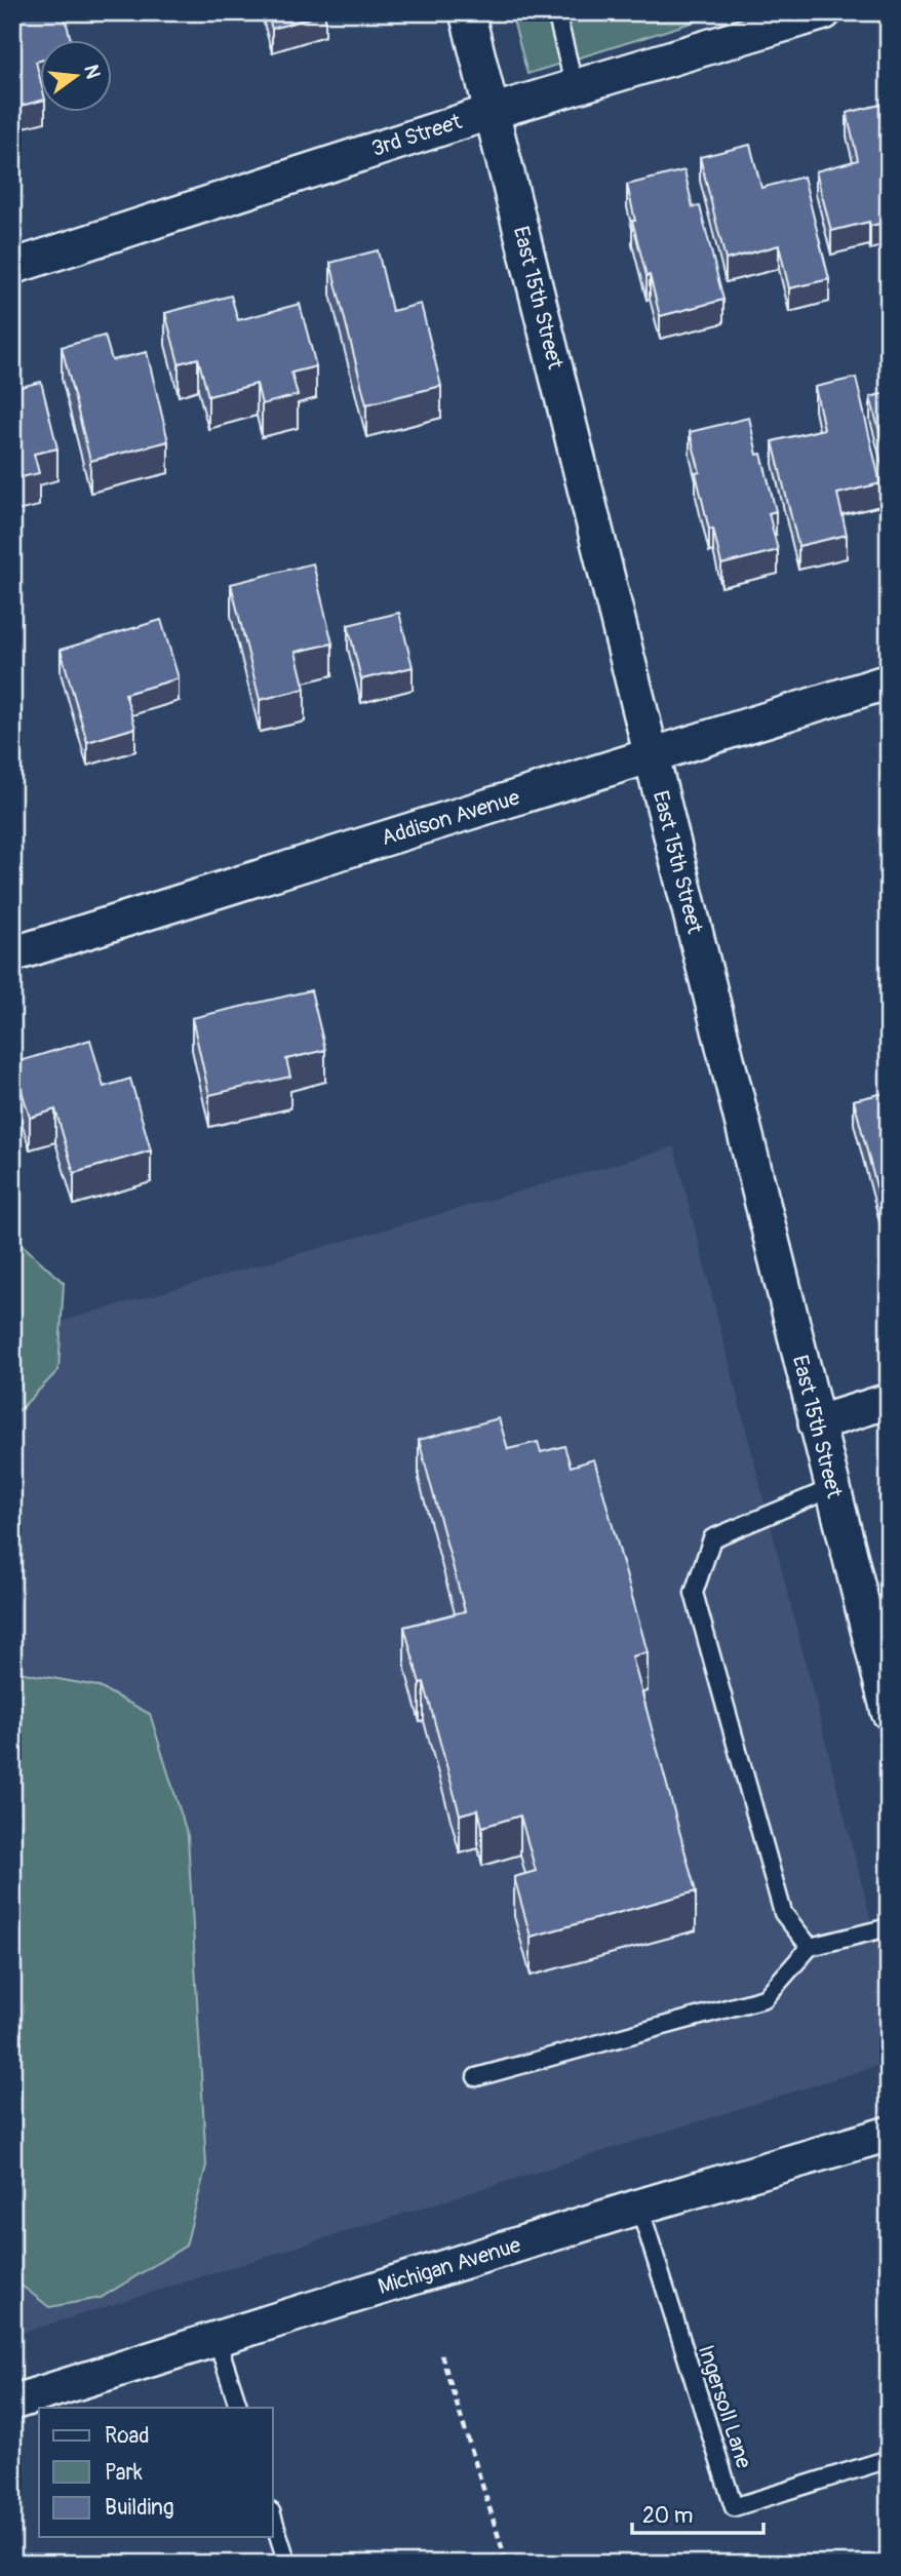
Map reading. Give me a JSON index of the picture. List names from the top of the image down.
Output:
{
  "streets": {
    "street": [
      "3rd Street",
      "East 15th Street",
      "Addison Avenue",
      "Michigan Avenue"
    ],
    "lane": ["Ingersoll Lane"]
  },
  "crossings": [
    ["3rd Street", "East 15th Street"],
    ["East 15th Street", "Addison Avenue"],
    ["Michigan Avenue", "Ingersoll Lane"]
  ],
  "legend": ["Road", "Park", "Building"],
  "scale_bar": "20 m",
  "north": "right"
}
